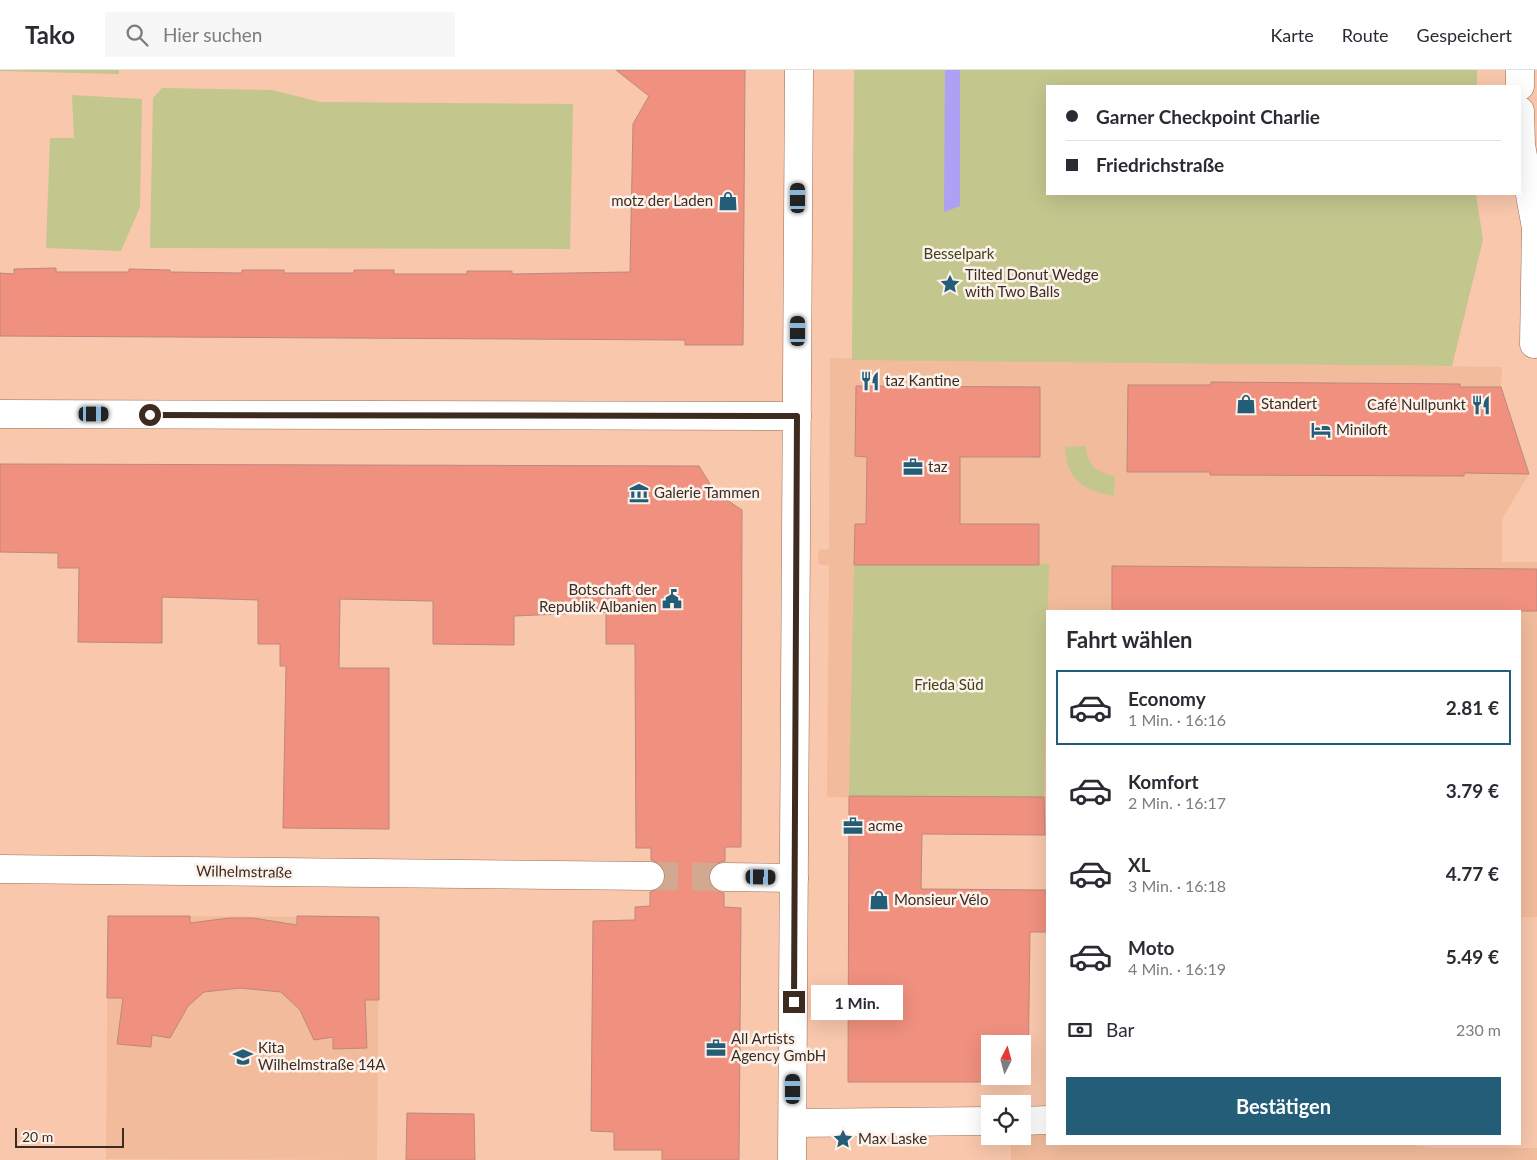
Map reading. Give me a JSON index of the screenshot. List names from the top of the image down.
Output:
{
  "streets": {
    "street": ["Wilhelmstraße"]
  },
  "parks": ["Besselpark", "Frieda Süd"],
  "places": {
    "shop": ["motz der Laden", "Standert", "Monsieur Vélo"],
    "place": ["Tilted Donut Wedge with Two Balls", "Max Laske"],
    "restaurant": ["taz Kantine", "Café Nullpunkt"],
    "hotel": ["Miniloft"],
    "office": ["taz", "acme", "All Artists Agency GmbH"],
    "museum": ["Galerie Tammen"],
    "public building": ["Botschaft der Republik Albanien"],
    "school or university": ["Kita Wilhelmstraße 14A"]
  },
  "scale_bar": "20 m",
  "north": "top",
  "page": {
    "header": "Tako",
    "search": "Hier suchen",
    "nav": ["Karte", "Route", "Gespeichert"],
    "banner": ["Garner Checkpoint Charlie", "Friedrichstraße"],
    "heading": "Fahrt wählen",
    "list": [
      {
        "name": "Economy",
        "note": "1 Min. · 16:16",
        "value": "2.81 €"
      },
      {
        "name": "Komfort",
        "note": "2 Min. · 16:17",
        "value": "3.79 €"
      },
      {
        "name": "XL",
        "note": "3 Min. · 16:18",
        "value": "4.77 €"
      },
      {
        "name": "Moto",
        "note": "4 Min. · 16:19",
        "value": "5.49 €"
      }
    ],
    "bubble": "1 Min.",
    "pay": ["Bar", "230 m"],
    "buttons": "Bestätigen",
    "scale": "20 m"
  }
}
